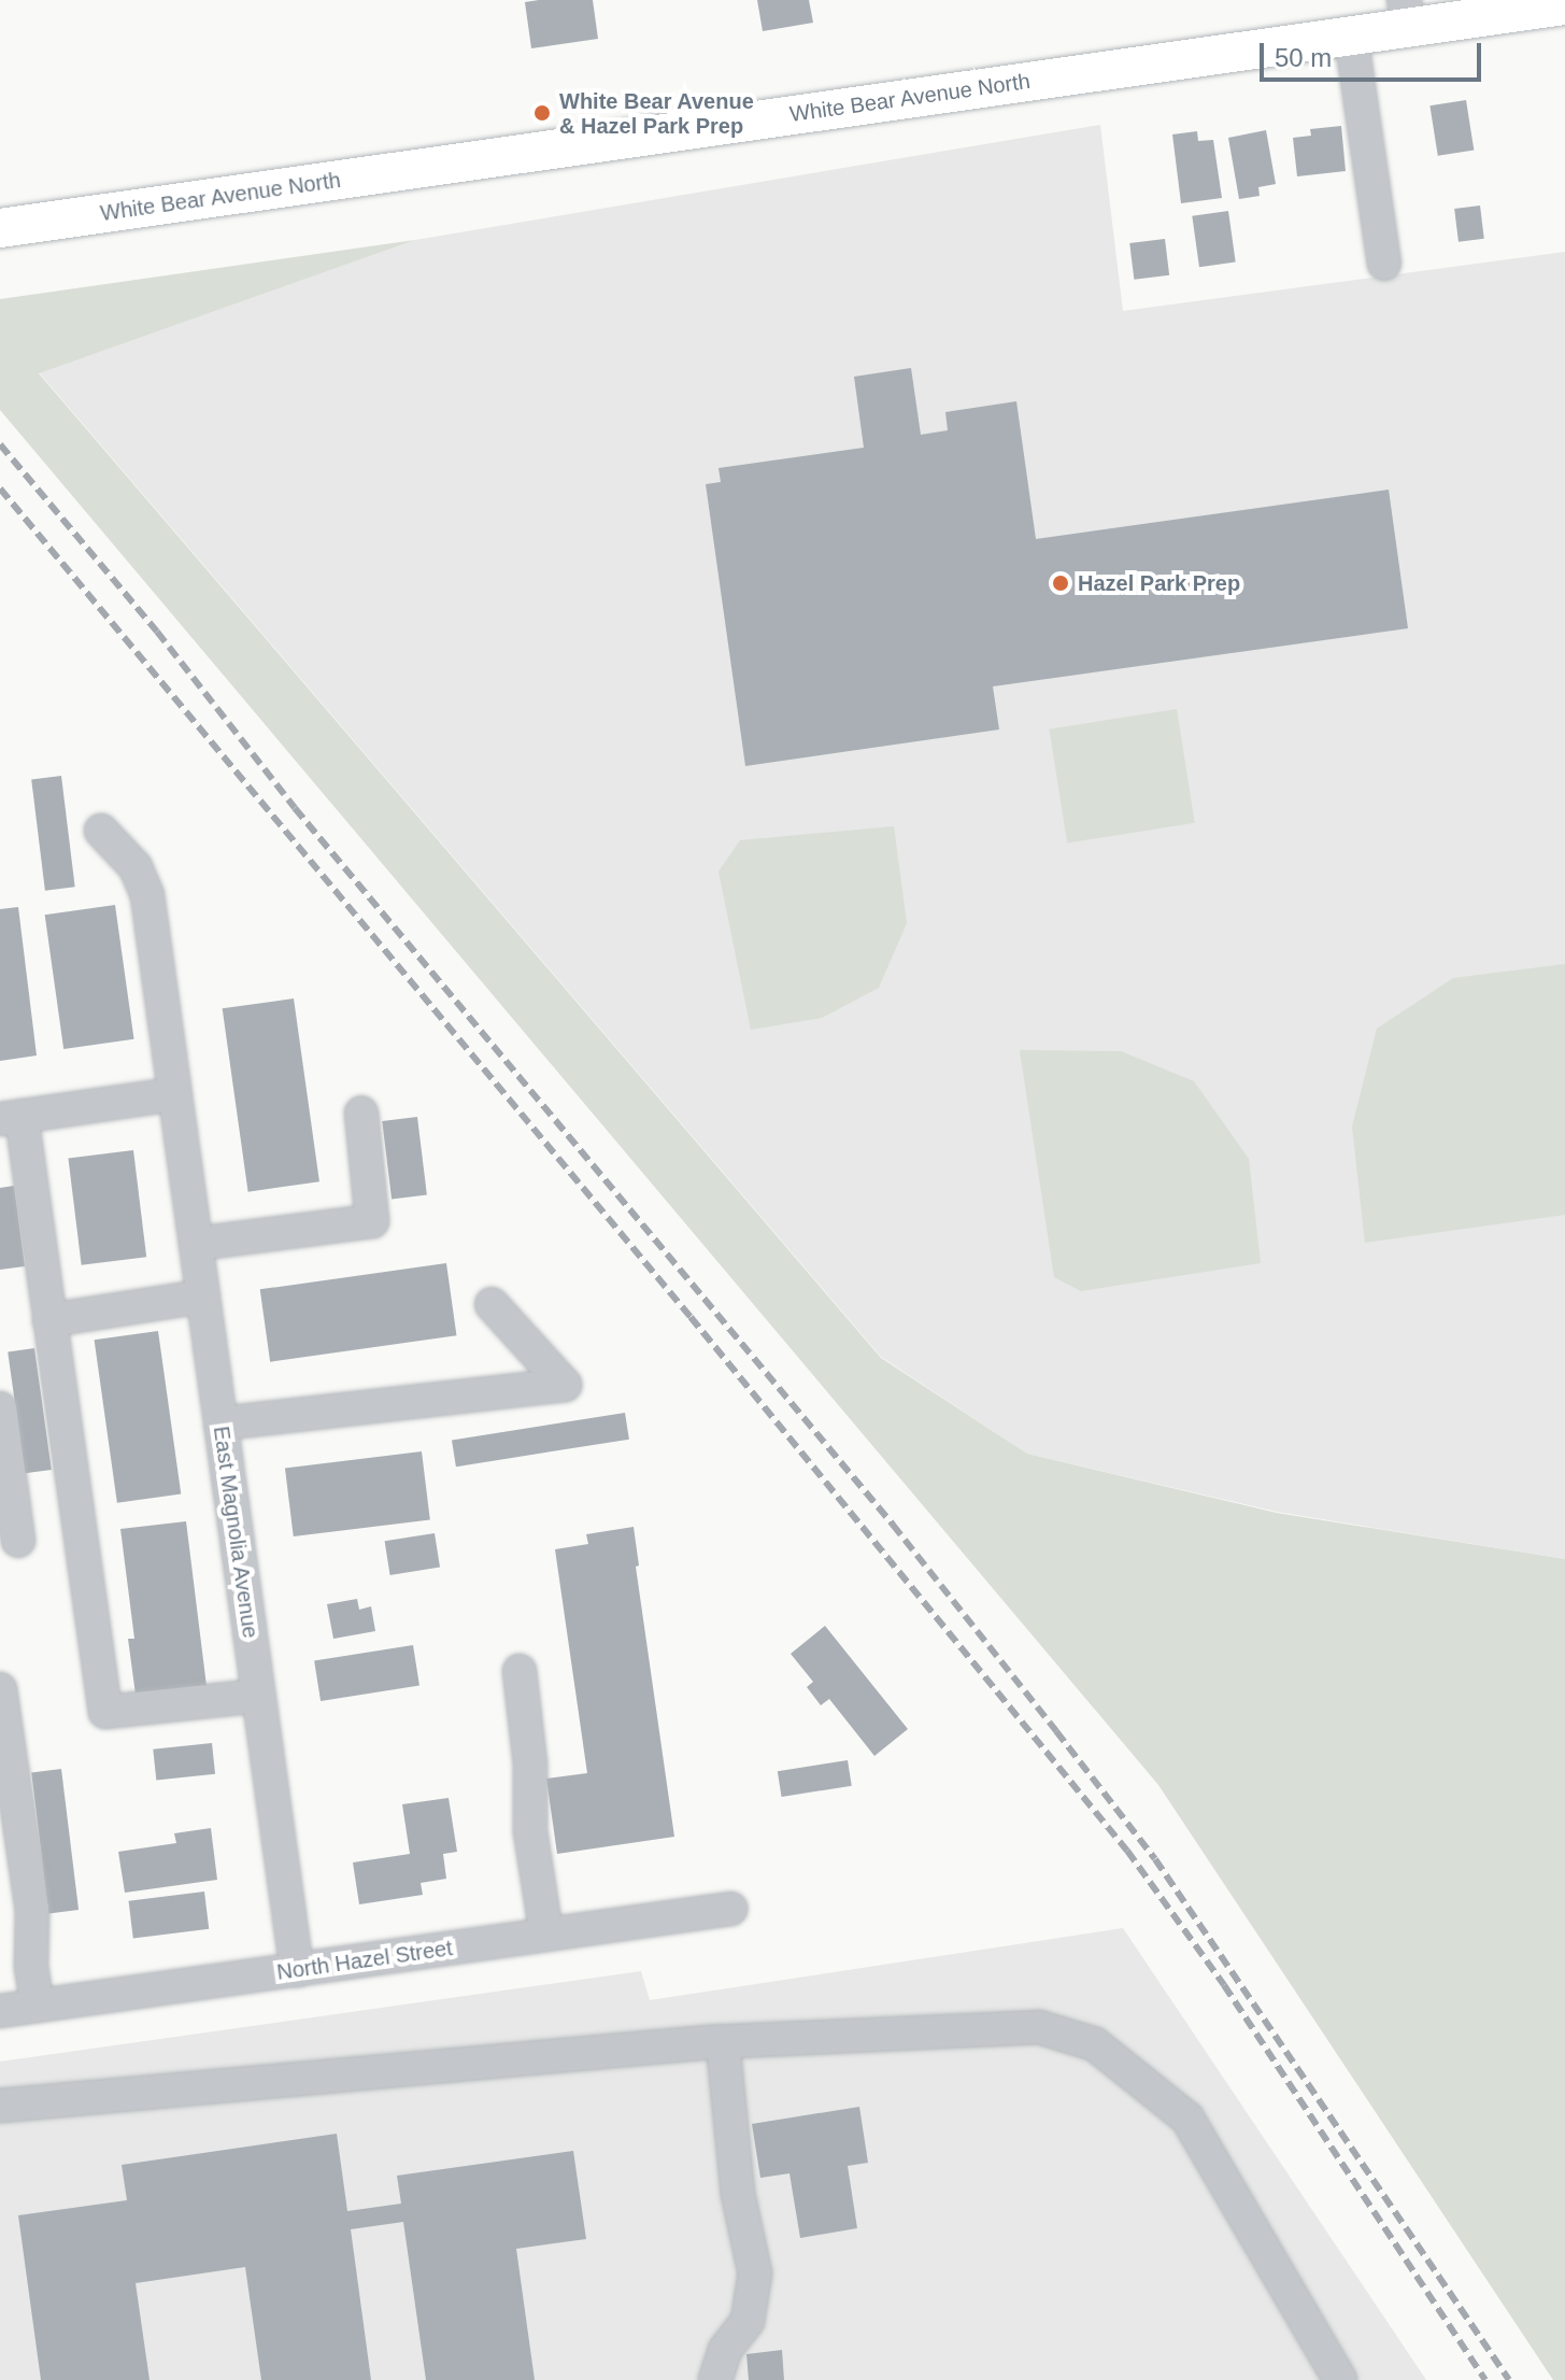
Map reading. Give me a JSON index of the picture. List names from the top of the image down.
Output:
{
  "streets": {
    "main road": ["White Bear Avenue North"],
    "street": ["East Magnolia Avenue", "North Hazel Street"]
  },
  "crossings": [
    ["East Magnolia Avenue", "North Hazel Street"]
  ],
  "places": ["White Bear Avenue & Hazel Park Prep", "Hazel Park Prep"],
  "scale_bar": "50 m"
}
